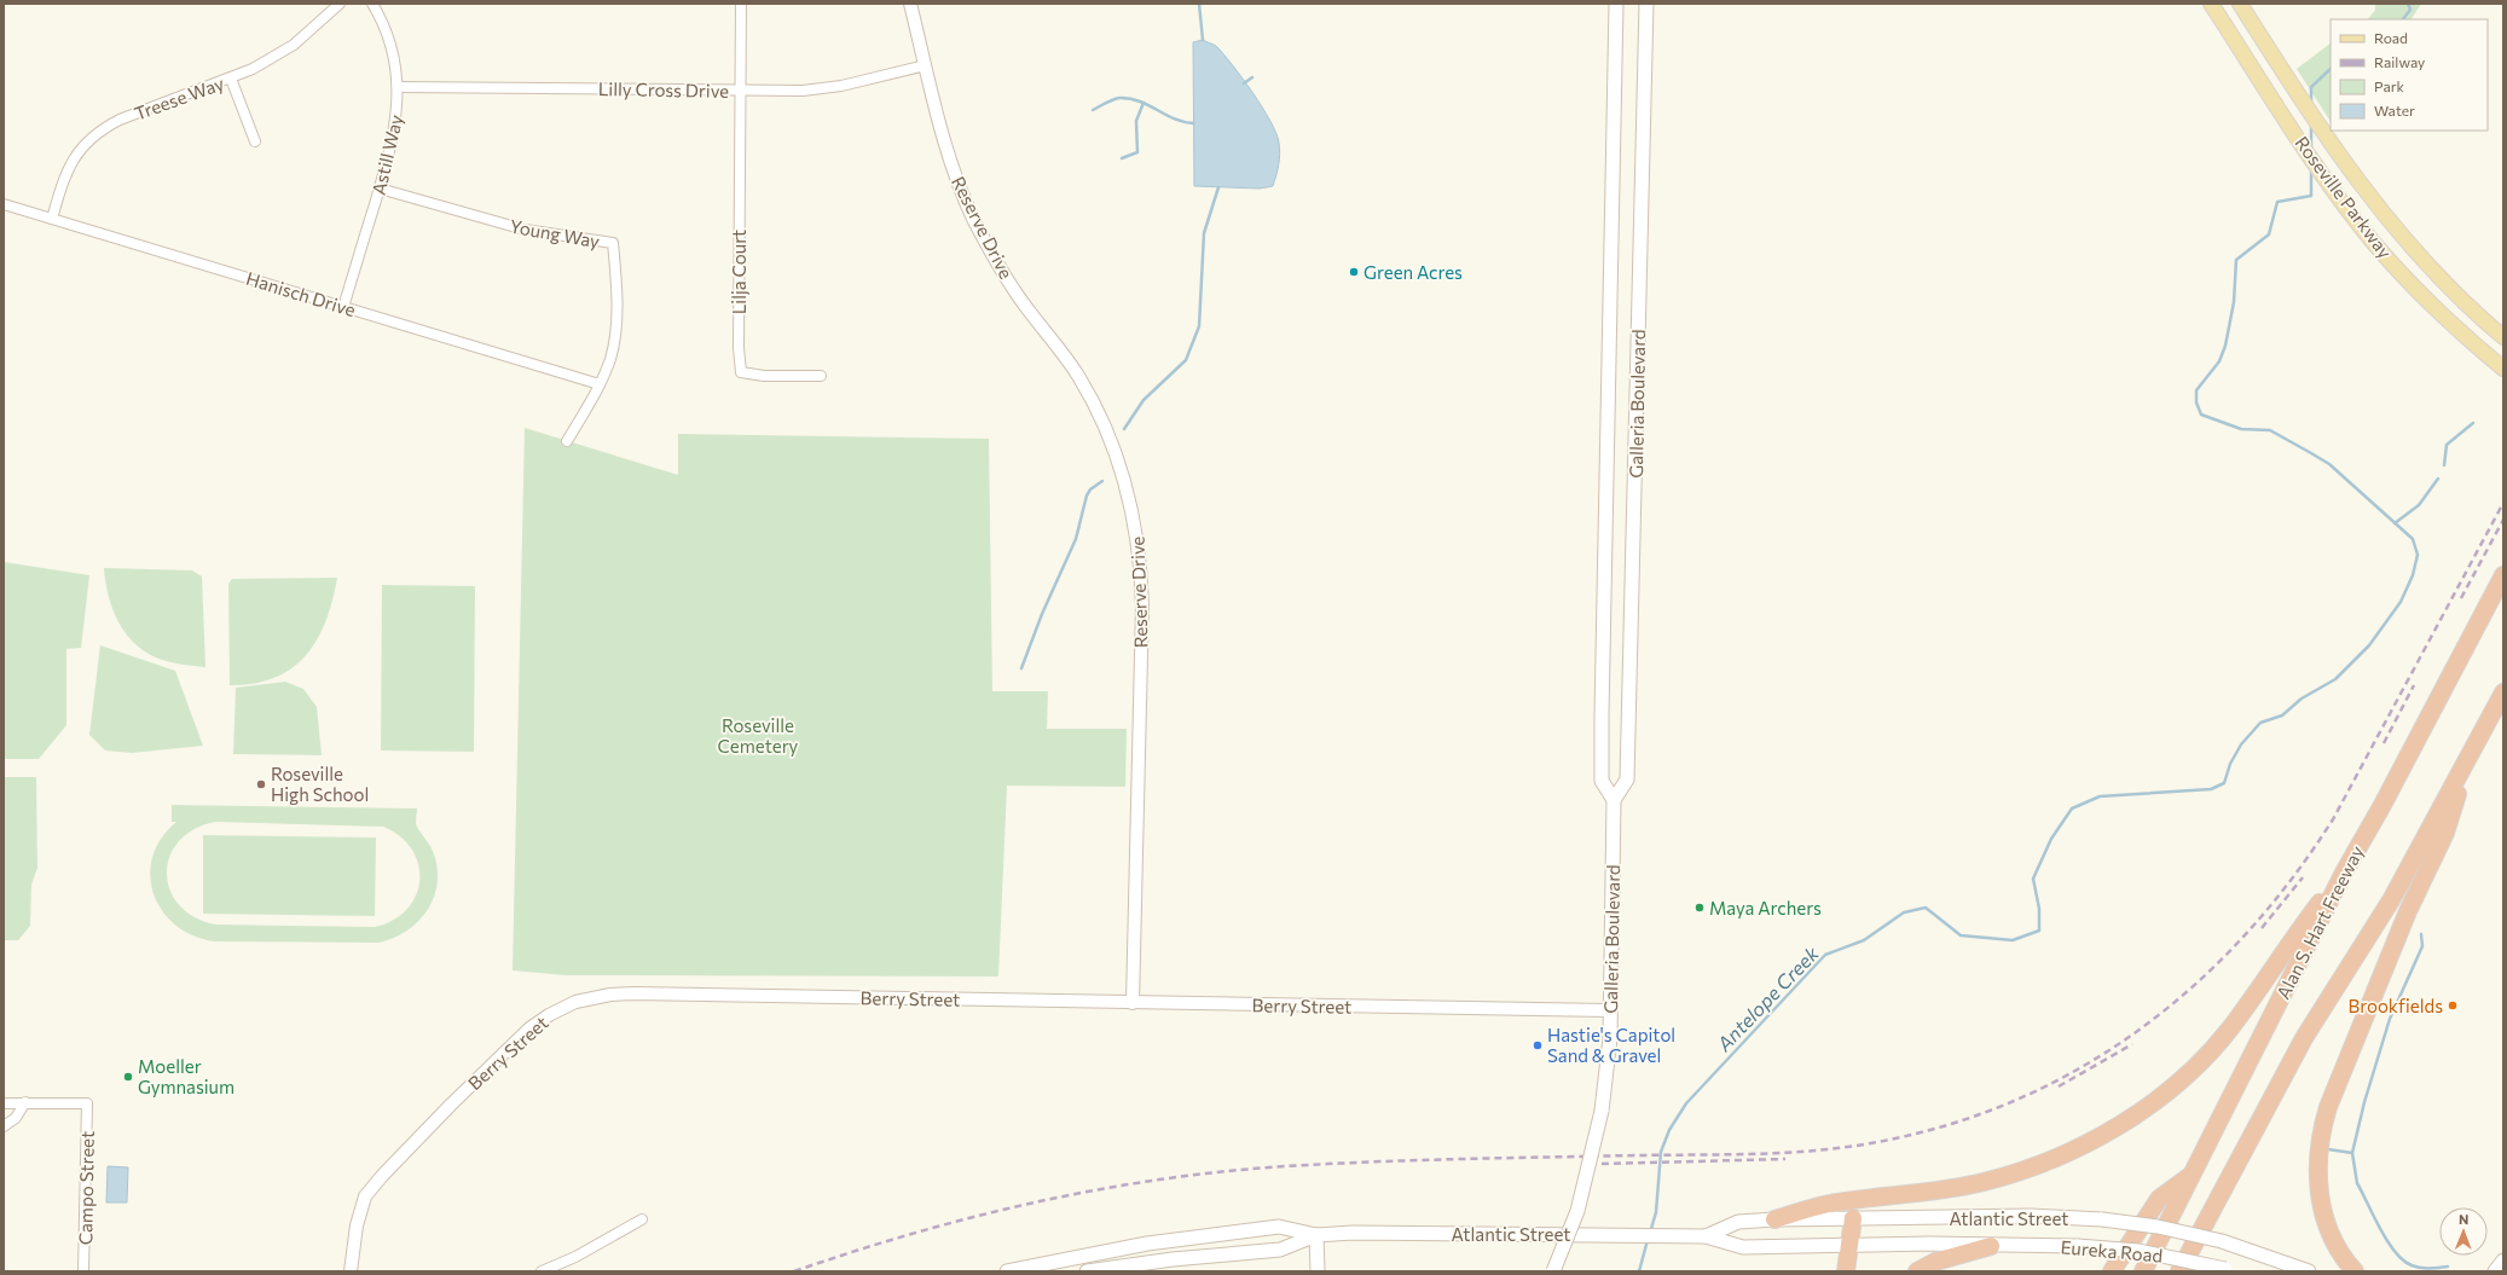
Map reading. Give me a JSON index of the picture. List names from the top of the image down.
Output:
{
  "streets": {
    "highway": ["Alan S. Hart Freeway"],
    "main road": [
      "Roseville Parkway",
      "Galleria Boulevard",
      "Atlantic Street",
      "Eureka Road"
    ],
    "street": [
      "Lilly Cross Drive",
      "Treese Way",
      "Astill Way",
      "Reserve Drive",
      "Young Way",
      "Lilja Court",
      "Hanisch Drive",
      "Berry Street",
      "Campo Street"
    ]
  },
  "crossings": [
    ["Lilly Cross Drive", "Astill Way"],
    ["Lilly Cross Drive", "Reserve Drive"],
    ["Lilly Cross Drive", "Lilja Court"],
    ["Treese Way", "Hanisch Drive"],
    ["Astill Way", "Young Way"],
    ["Astill Way", "Hanisch Drive"],
    ["Reserve Drive", "Berry Street"],
    ["Young Way", "Hanisch Drive"],
    ["Galleria Boulevard", "Berry Street"],
    ["Atlantic Street", "Eureka Road"]
  ],
  "water": ["Antelope Creek"],
  "parks": ["Roseville Cemetery"],
  "places": [
    "Green Acres",
    "Roseville High School",
    "Maya Archers",
    "Brookfields",
    "Hastie's Capitol Sand & Gravel",
    "Moeller Gymnasium"
  ],
  "legend": [
    "Road",
    "Railway",
    "Park",
    "Water"
  ],
  "north": "top"
}
